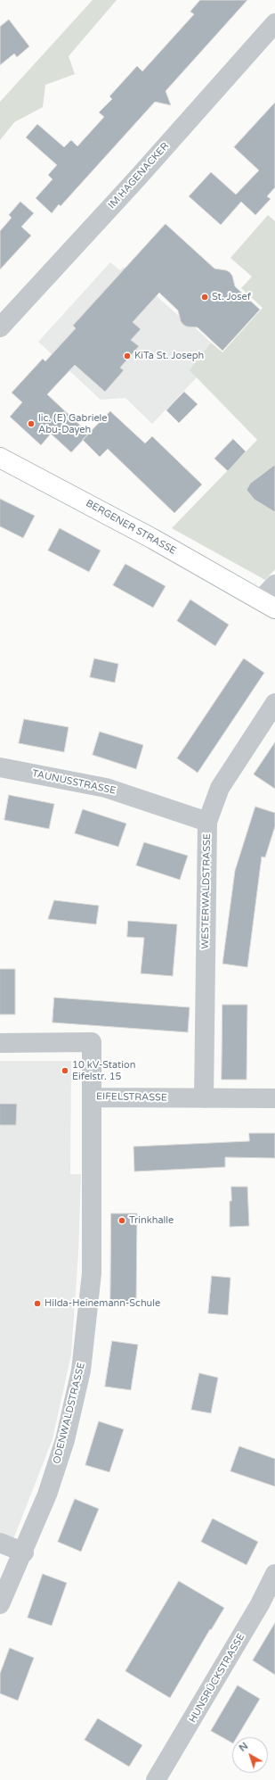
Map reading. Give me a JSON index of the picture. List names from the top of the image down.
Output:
{
  "streets": {
    "street": [
      "IM HAGENACKER",
      "BERGENER STRASSE",
      "TAUNUSSTRASSE",
      "WESTERWALDSTRASSE",
      "EIFELSTRASSE",
      "ODENWALDSTRASSE",
      "HUNSRÜCKSTRASSE"
    ]
  },
  "crossings": [
    ["TAUNUSSTRASSE", "WESTERWALDSTRASSE"],
    ["WESTERWALDSTRASSE", "EIFELSTRASSE"],
    ["EIFELSTRASSE", "ODENWALDSTRASSE"]
  ],
  "places": [
    "St. Josef",
    "KiTa St. Joseph",
    "lic. (E) Gabriele Abu-Dayeh",
    "10 kV-Station Eifelstr. 15",
    "Trinkhalle",
    "Hilda-Heinemann-Schule"
  ],
  "north": "top left"
}
